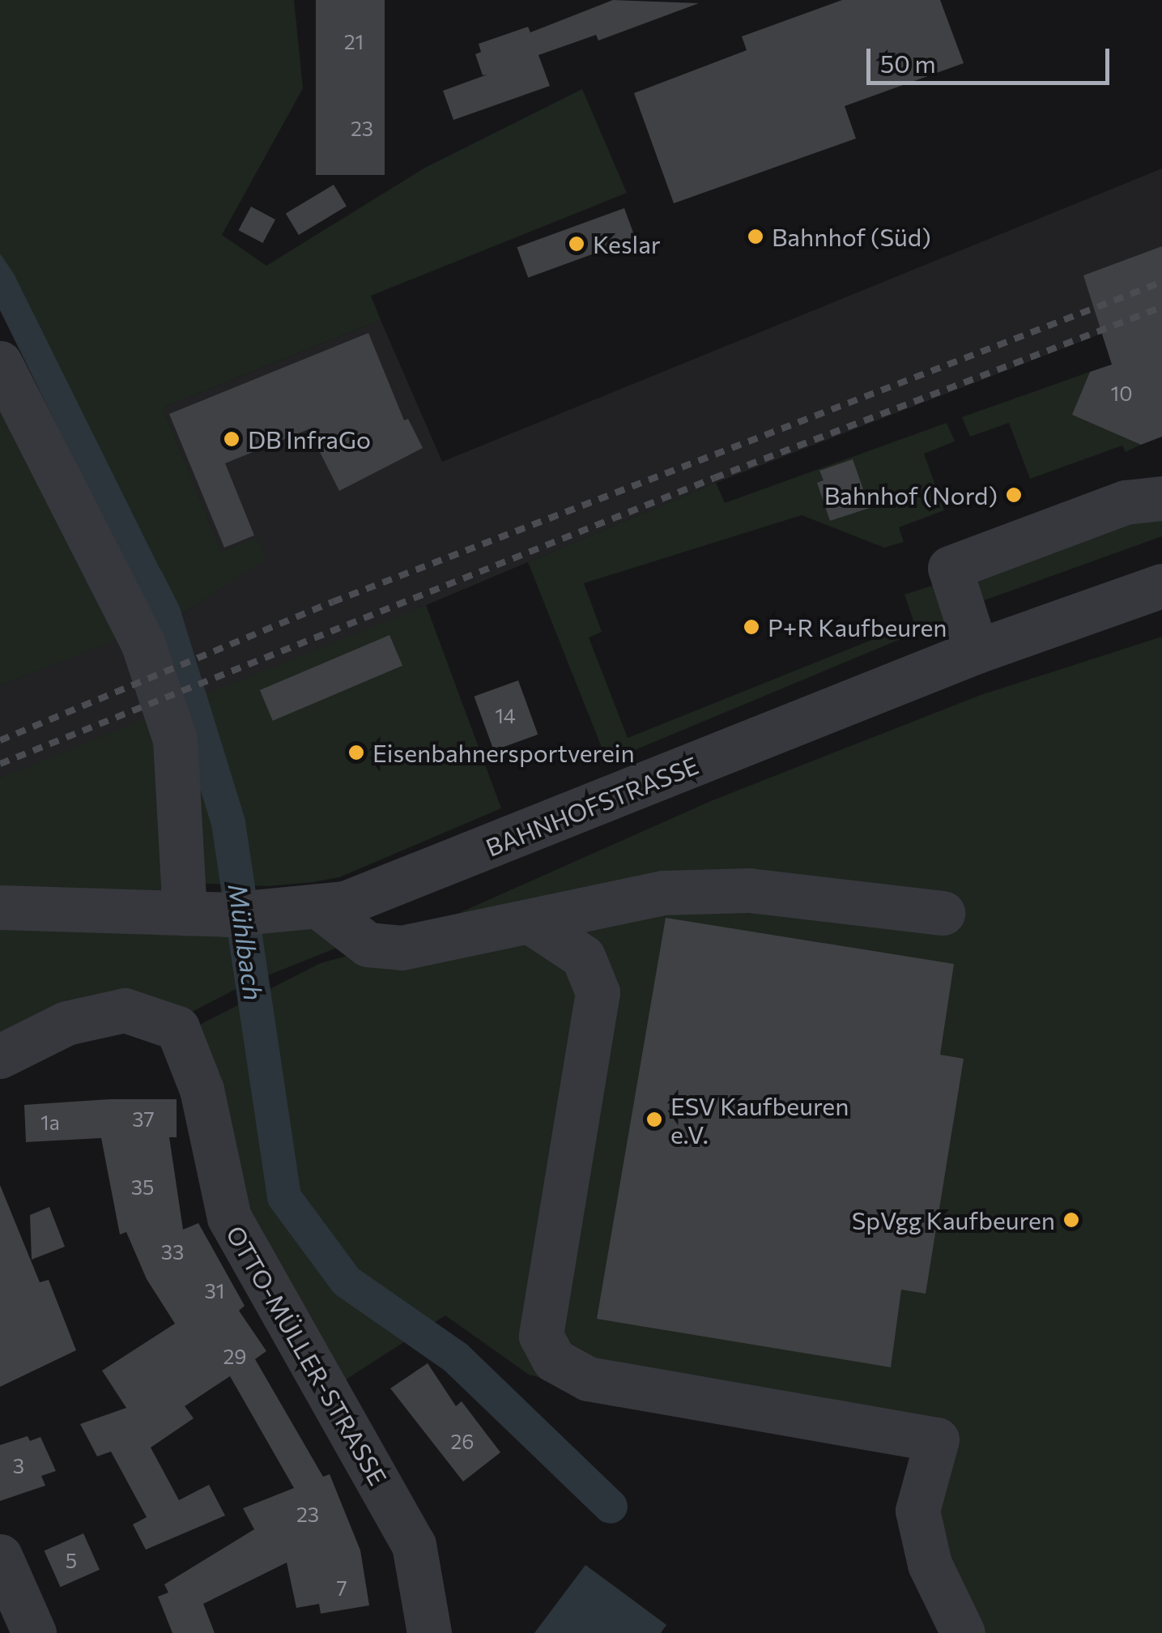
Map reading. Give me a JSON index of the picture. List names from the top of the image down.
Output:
{
  "streets": {
    "street": ["BAHNHOFSTRASSE", "OTTO-MÜLLER-STRASSE"]
  },
  "water": ["Mühlbach"],
  "places": [
    "Bahnhof (Süd)",
    "Keslar",
    "DB InfraGo",
    "Bahnhof (Nord)",
    "P+R Kaufbeuren",
    "Eisenbahnersportverein",
    "ESV Kaufbeuren e.V.",
    "SpVgg Kaufbeuren"
  ],
  "house_numbers": [
    "21",
    "23",
    "10",
    "14",
    "37",
    "1a",
    "35",
    "33",
    "31",
    "29",
    "26",
    "3",
    "23",
    "5",
    "7"
  ],
  "scale_bar": "50 m"
}
